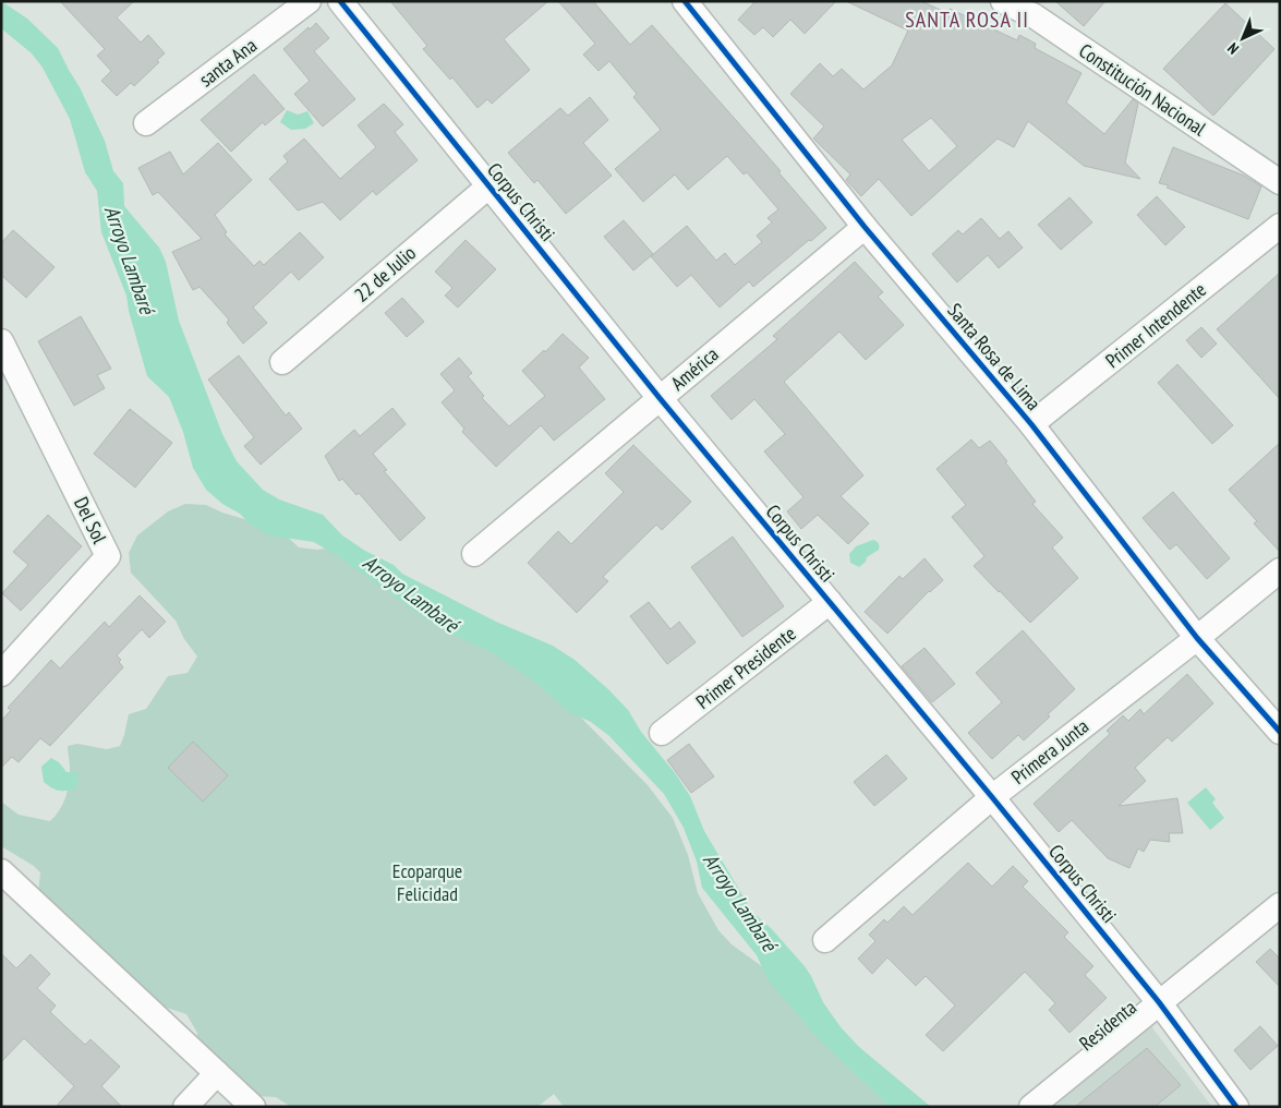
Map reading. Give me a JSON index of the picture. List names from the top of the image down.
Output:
{
  "streets": {
    "street": [
      "santa Ana",
      "Constitución Nacional",
      "Corpus Christi",
      "22 de Julio",
      "Primer Intendente",
      "Santa Rosa de Lima",
      "América",
      "Del Sol",
      "Primer Presidente",
      "Primera Junta",
      "Residenta"
    ]
  },
  "crossings": [
    ["Corpus Christi", "22 de Julio"],
    ["Corpus Christi", "América"],
    ["Corpus Christi", "Primer Presidente"],
    ["Corpus Christi", "Primera Junta"],
    ["Corpus Christi", "Residenta"],
    ["Primer Intendente", "Santa Rosa de Lima"],
    ["Santa Rosa de Lima", "América"],
    ["Santa Rosa de Lima", "Primera Junta"]
  ],
  "districts": ["SANTA ROSA II"],
  "water": ["Arroyo Lambaré"],
  "parks": ["Ecoparque Felicidad"],
  "north": "bottom left"
}
